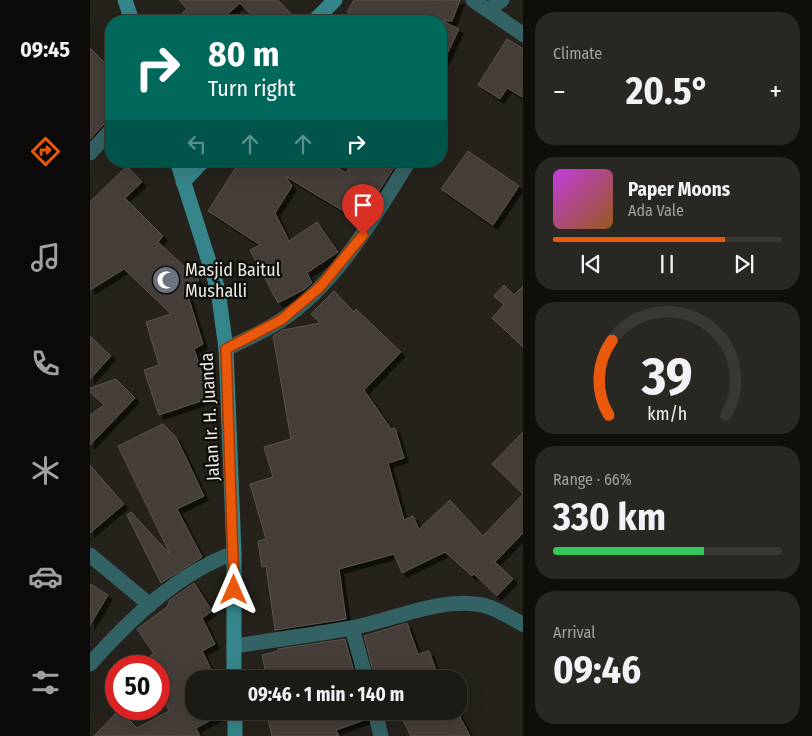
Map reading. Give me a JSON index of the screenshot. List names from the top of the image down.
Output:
{
  "streets": {
    "main road": ["Jalan Ir. H. Juanda"]
  },
  "places": {
    "mosque": ["Masjid Baitul Mushalli"]
  },
  "page": {
    "tabs": "09:45",
    "tile": [
      "Climate",
      ["Range · 66%", "330 km"],
      ["Arrival", "09:46"]
    ],
    "turn": ["80 m", "Turn right"],
    "heat": ["−", "20.5°", "+"],
    "song": ["Paper Moons", "Ada Vale"],
    "limit": "50",
    "trip": "09:46 · 1 min · 140 m",
    "gauge": ["39", "km/h"]
  }
}
